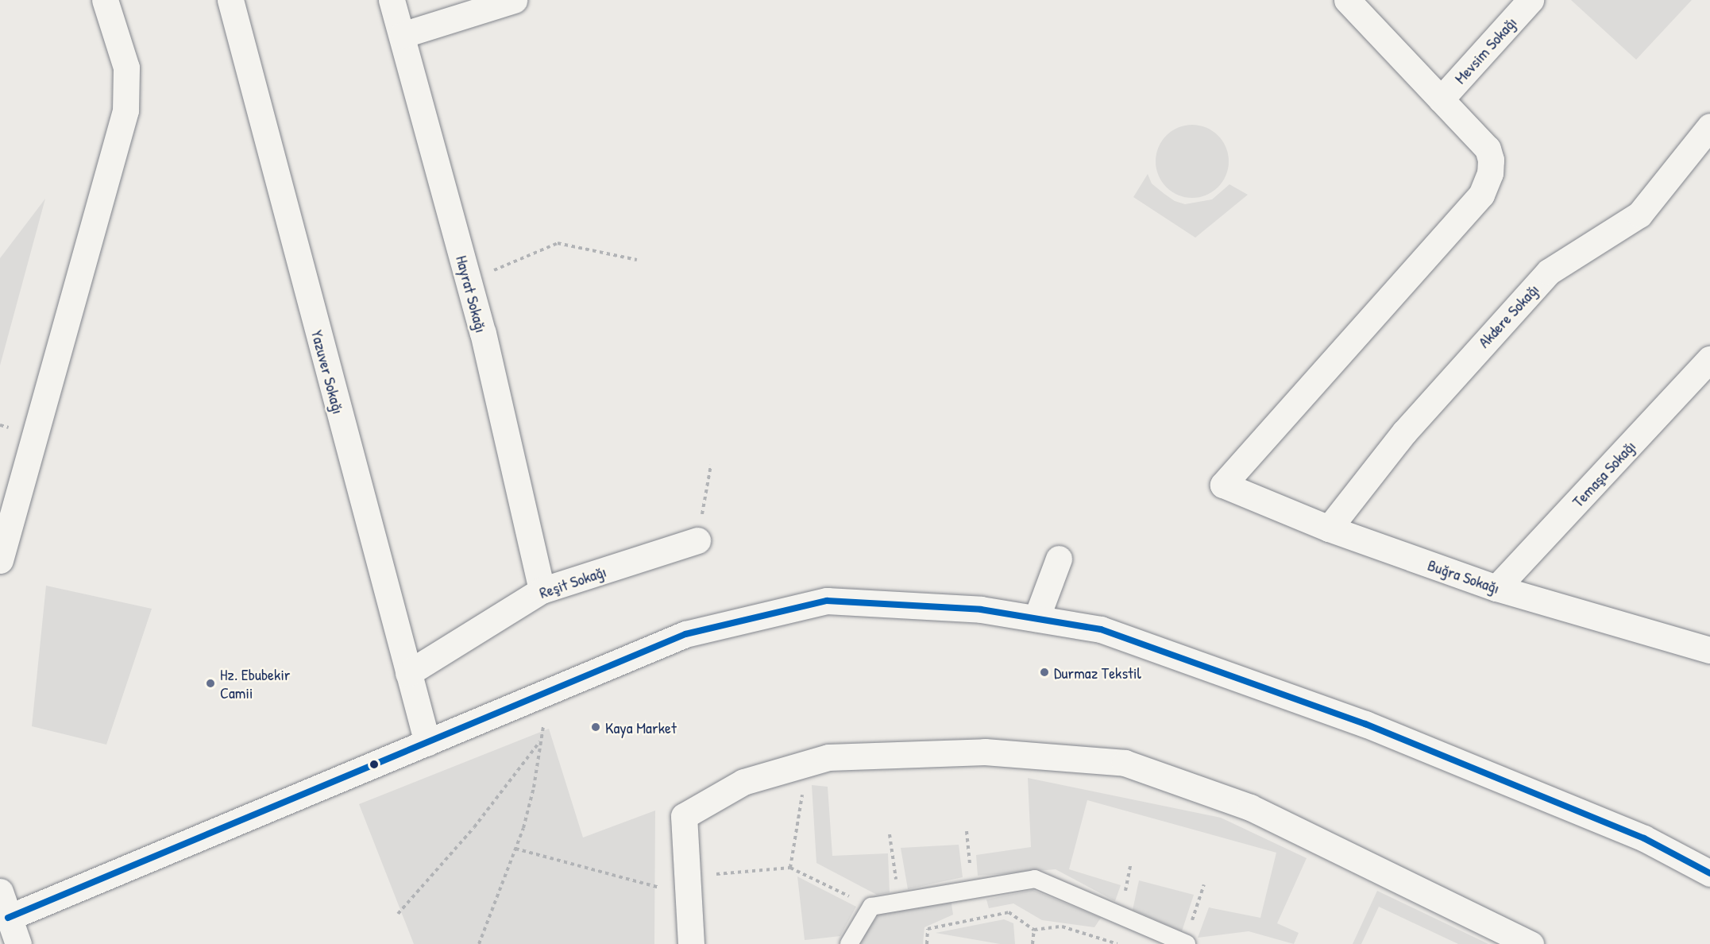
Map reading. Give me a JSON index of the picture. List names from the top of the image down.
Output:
{
  "streets": {
    "street": [
      "Mevsim Sokağı",
      "Hayrat Sokağı",
      "Akdere Sokağı",
      "Yazuver Sokağı",
      "Temaşa Sokağı",
      "Buğra Sokağı",
      "Reşit Sokağı"
    ]
  },
  "crossings": [
    ["Mevsim Sokağı", "Buğra Sokağı"],
    ["Hayrat Sokağı", "Reşit Sokağı"],
    ["Akdere Sokağı", "Buğra Sokağı"],
    ["Yazuver Sokağı", "Reşit Sokağı"],
    ["Temaşa Sokağı", "Buğra Sokağı"]
  ],
  "places": ["Durmaz Tekstil", "Hz. Ebubekir Camii", "Kaya Market"]
}
